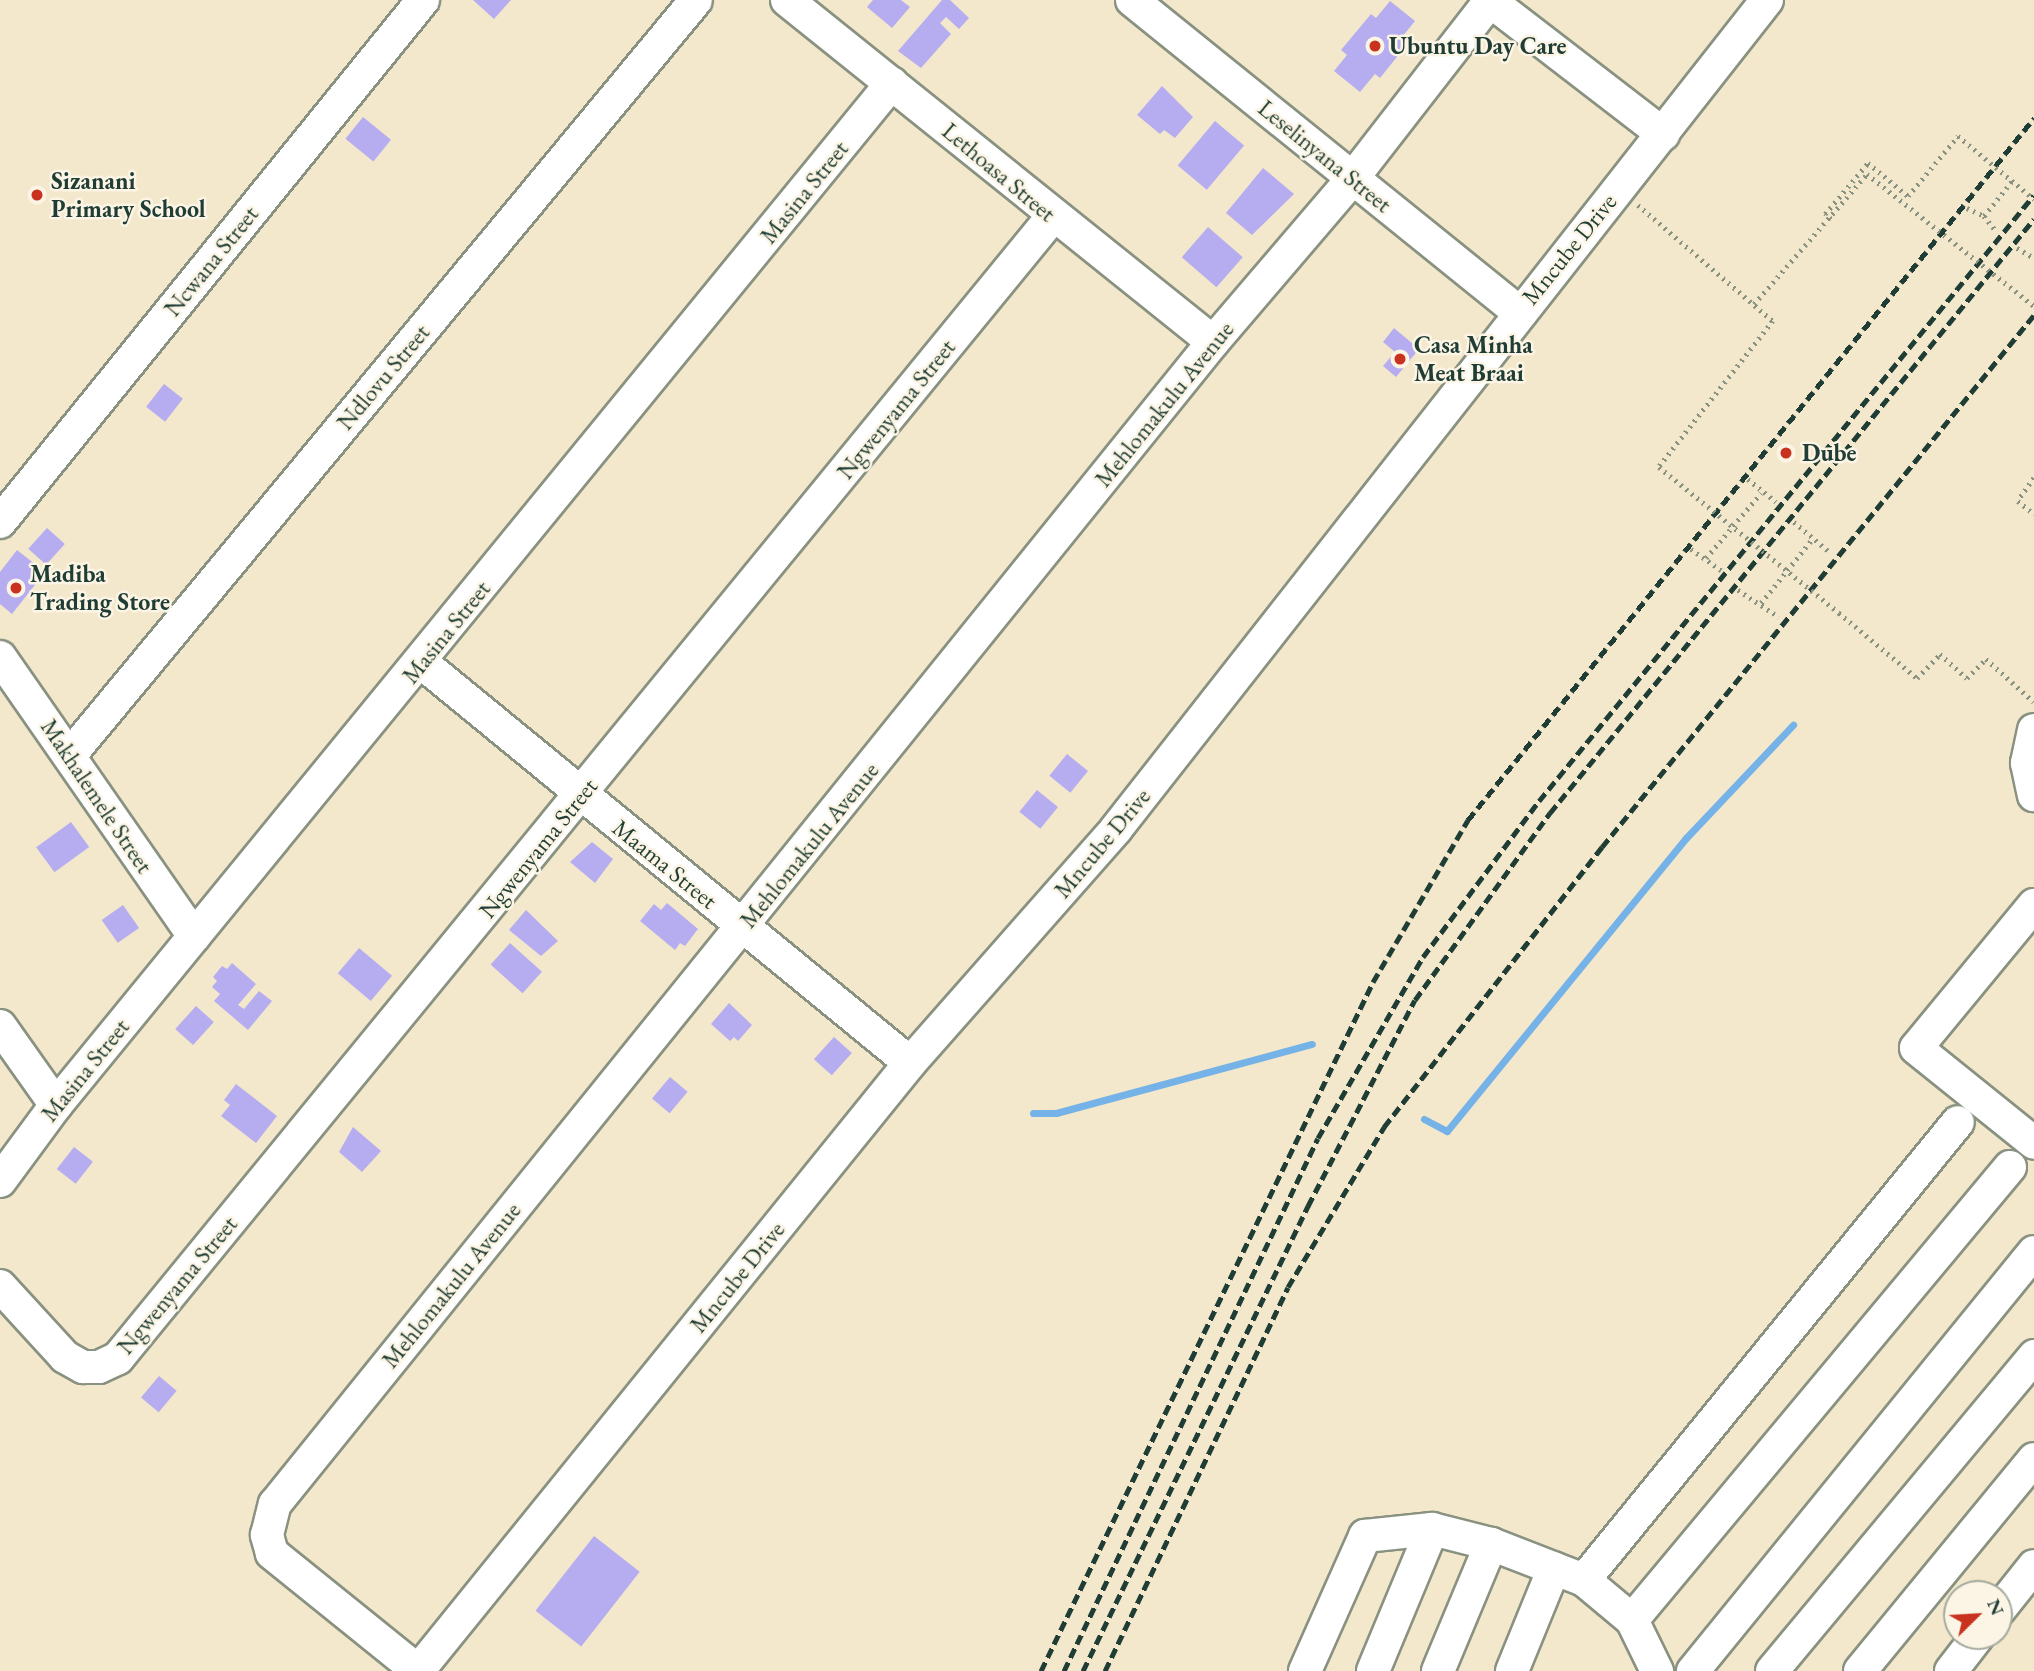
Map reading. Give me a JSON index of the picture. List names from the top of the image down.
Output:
{
  "streets": {
    "street": [
      "Leselinyana Street",
      "Lethoasa Street",
      "Masina Street",
      "Mncube Drive",
      "Ncwana Street",
      "Ndlovu Street",
      "Mehlomakulu Avenue",
      "Ngwenyama Street",
      "Makhalemele Street",
      "Maama Street"
    ]
  },
  "crossings": [
    ["Leselinyana Street", "Mncube Drive"],
    ["Leselinyana Street", "Mehlomakulu Avenue"],
    ["Lethoasa Street", "Masina Street"],
    ["Lethoasa Street", "Mehlomakulu Avenue"],
    ["Lethoasa Street", "Ngwenyama Street"],
    ["Masina Street", "Makhalemele Street"],
    ["Masina Street", "Maama Street"],
    ["Mncube Drive", "Mehlomakulu Avenue"],
    ["Mncube Drive", "Maama Street"],
    ["Ndlovu Street", "Makhalemele Street"],
    ["Mehlomakulu Avenue", "Maama Street"],
    ["Ngwenyama Street", "Maama Street"]
  ],
  "places": [
    "Ubuntu Day Care",
    "Sizanani Primary School",
    "Casa Minha Meat Braai",
    "Dube",
    "Madiba Trading Store"
  ],
  "north": "top right"
}
